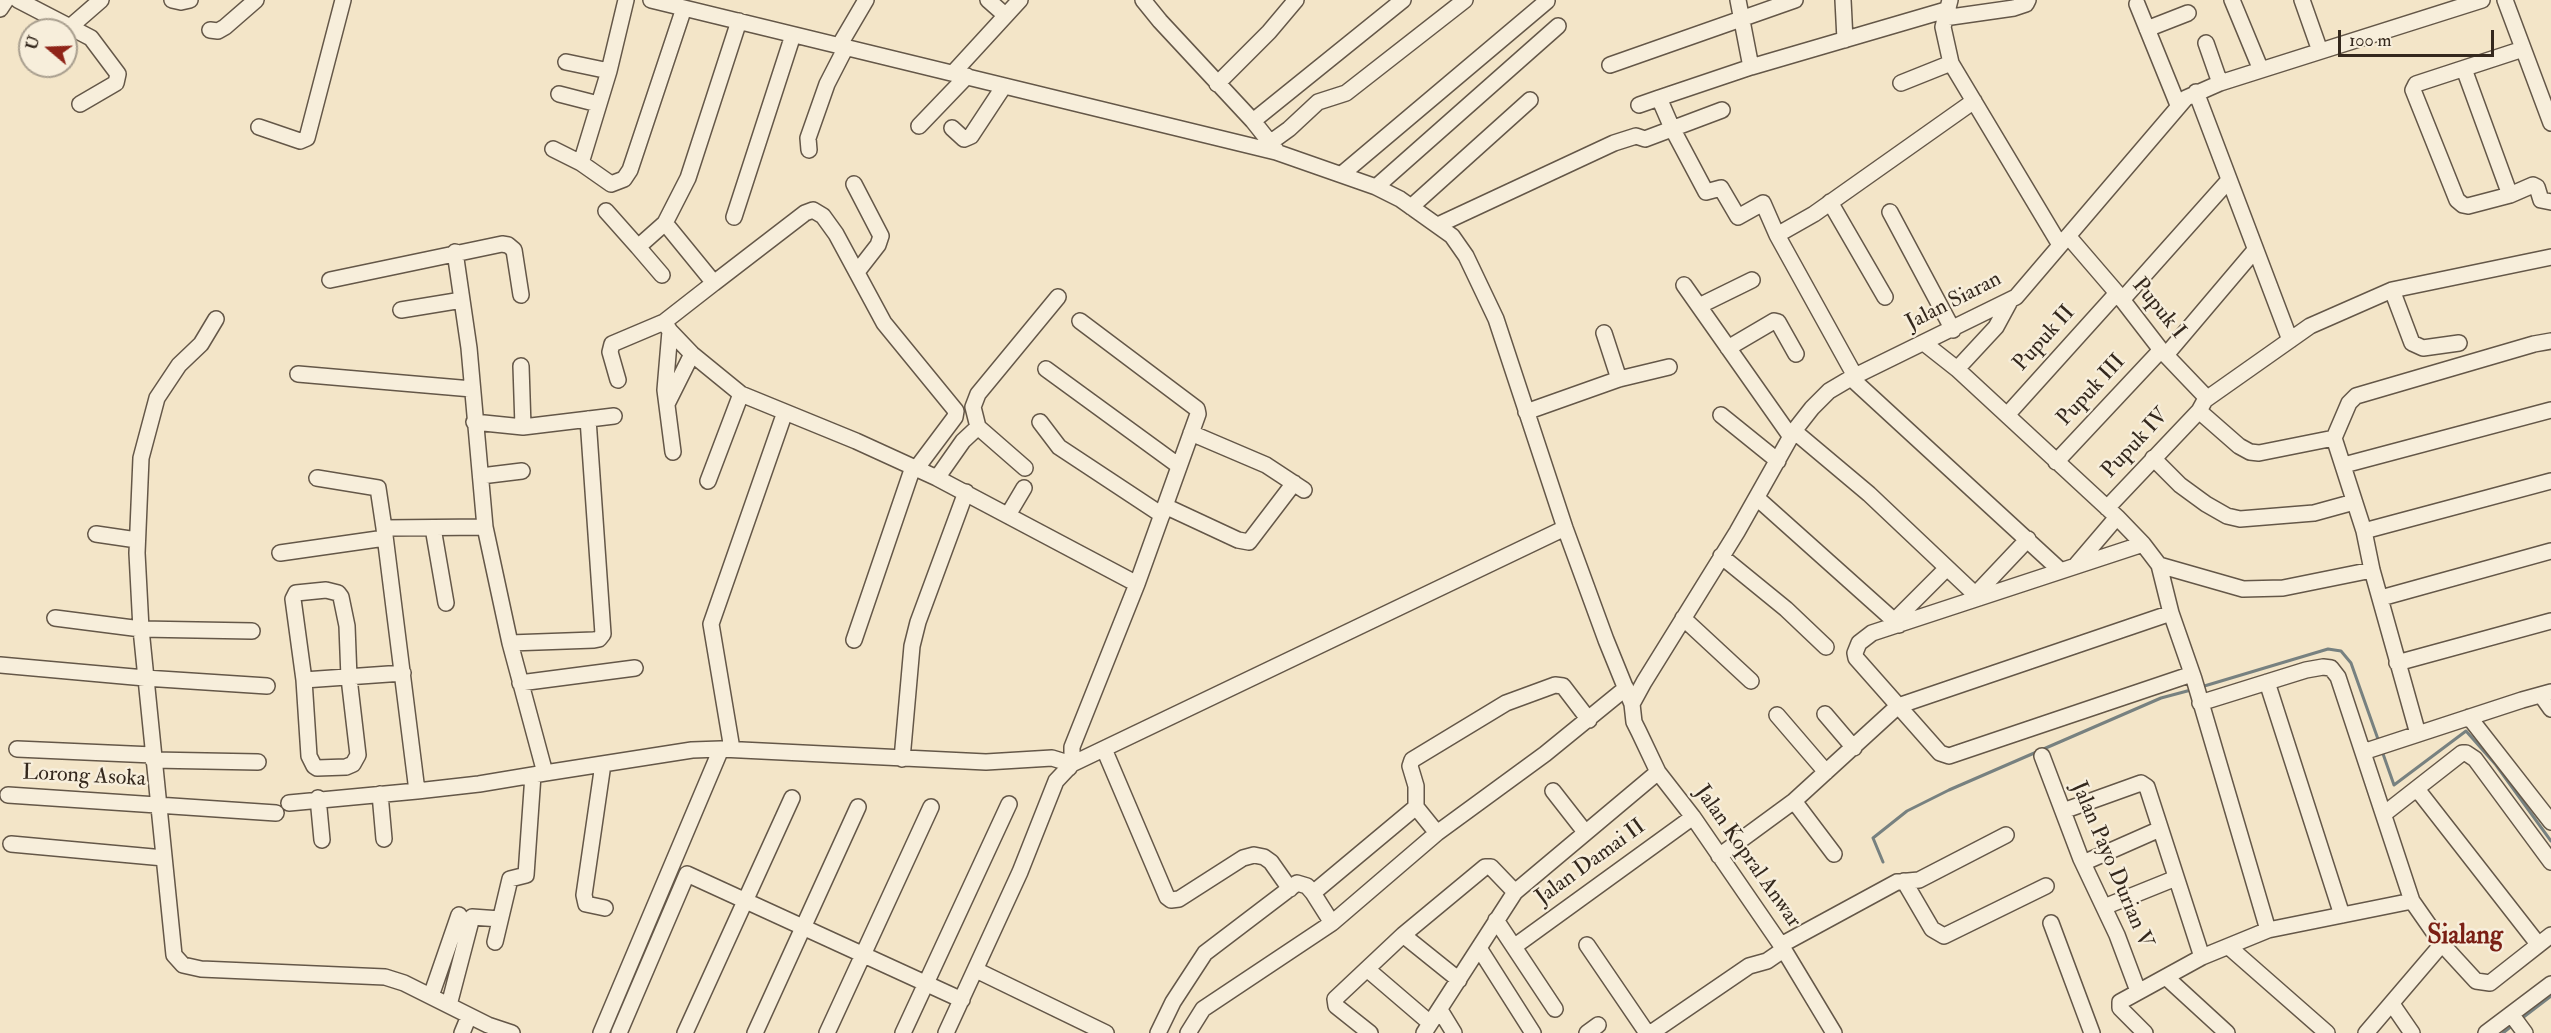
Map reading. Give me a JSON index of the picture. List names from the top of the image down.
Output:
{
  "streets": {
    "street": [
      "Jalan Siaran",
      "Pupuk I",
      "Pupuk II",
      "Pupuk III",
      "Pupuk IV",
      "Lorong Asoka",
      "Jalan Kopral Anwar",
      "Jalan Damai II",
      "Jalan Payo Durian V"
    ]
  },
  "crossings": [
    ["Jalan Siaran", "Pupuk I"],
    ["Jalan Siaran", "Jalan Kopral Anwar"],
    ["Pupuk I", "Pupuk II"],
    ["Pupuk I", "Pupuk III"],
    ["Pupuk I", "Pupuk IV"],
    ["Jalan Kopral Anwar", "Jalan Damai II"]
  ],
  "districts": ["Sialang"],
  "scale_bar": "100 m",
  "north": "left"
}
